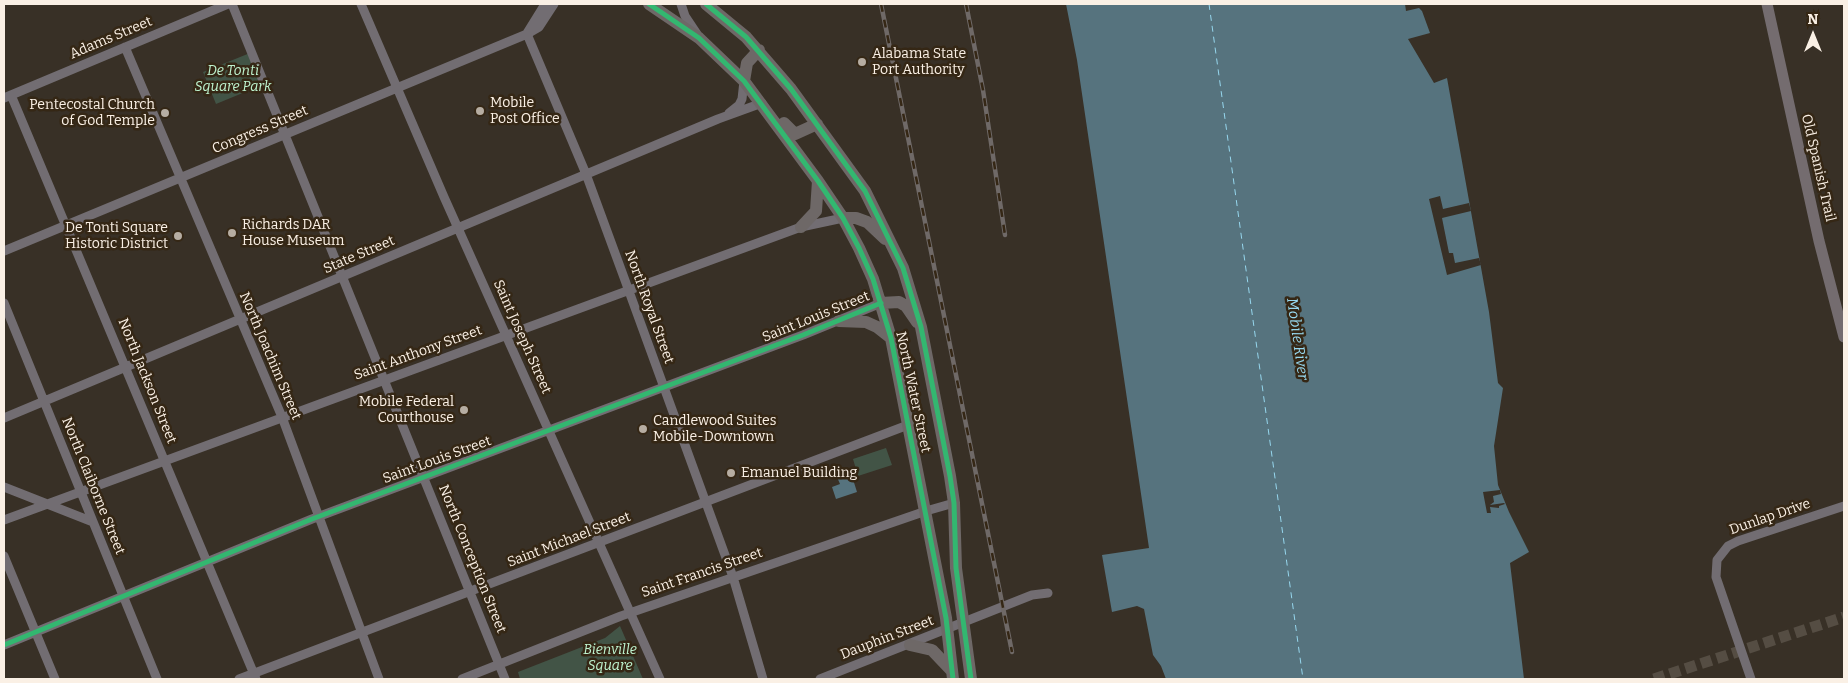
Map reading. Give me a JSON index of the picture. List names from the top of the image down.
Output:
{
  "streets": {
    "highway": ["North Water Street"],
    "main road": ["Old Spanish Trail"],
    "street": [
      "Adams Street",
      "Congress Street",
      "State Street",
      "North Royal Street",
      "Saint Louis Street",
      "Saint Joseph Street",
      "Saint Anthony Street",
      "North Joachim Street",
      "North Jackson Street",
      "North Claiborne Street",
      "Dunlap Drive",
      "Saint Michael Street",
      "North Conception Street",
      "Saint Francis Street",
      "Dauphin Street"
    ]
  },
  "crossings": [
    ["Adams Street", "North Joachim Street"],
    ["Adams Street", "North Jackson Street"],
    ["Adams Street", "North Conception Street"],
    ["Congress Street", "North Royal Street"],
    ["Congress Street", "Saint Joseph Street"],
    ["Congress Street", "North Joachim Street"],
    ["Congress Street", "North Jackson Street"],
    ["Congress Street", "North Conception Street"],
    ["State Street", "North Royal Street"],
    ["State Street", "Saint Joseph Street"],
    ["State Street", "North Joachim Street"],
    ["State Street", "North Jackson Street"],
    ["State Street", "North Water Street"],
    ["State Street", "North Claiborne Street"],
    ["State Street", "North Conception Street"],
    ["North Royal Street", "Saint Louis Street"],
    ["North Royal Street", "Saint Anthony Street"],
    ["North Royal Street", "Saint Michael Street"],
    ["North Royal Street", "Saint Francis Street"],
    ["Saint Louis Street", "Saint Joseph Street"],
    ["Saint Louis Street", "North Joachim Street"],
    ["Saint Louis Street", "North Jackson Street"],
    ["Saint Louis Street", "North Water Street"],
    ["Saint Louis Street", "North Claiborne Street"],
    ["Saint Louis Street", "North Conception Street"],
    ["Saint Joseph Street", "Saint Anthony Street"],
    ["Saint Joseph Street", "Saint Michael Street"],
    ["Saint Joseph Street", "Saint Francis Street"],
    ["Saint Anthony Street", "North Joachim Street"],
    ["Saint Anthony Street", "North Jackson Street"],
    ["Saint Anthony Street", "North Water Street"],
    ["Saint Anthony Street", "North Claiborne Street"],
    ["Saint Anthony Street", "North Conception Street"],
    ["North Joachim Street", "Saint Michael Street"],
    ["North Jackson Street", "Saint Michael Street"],
    ["North Water Street", "Saint Michael Street"],
    ["North Water Street", "Saint Francis Street"],
    ["North Water Street", "Dauphin Street"],
    ["Saint Michael Street", "North Conception Street"],
    ["North Conception Street", "Saint Francis Street"]
  ],
  "water": ["Mobile River"],
  "parks": ["De Tonti Square Park", "Bienville Square"],
  "places": [
    "Alabama State Port Authority",
    "Mobile Post Office",
    "Pentecostal Church of God Temple",
    "Richards DAR House Museum",
    "De Tonti Square Historic District",
    "Mobile Federal Courthouse",
    "Candlewood Suites Mobile-Downtown",
    "Emanuel Building"
  ],
  "north": "top"
}
